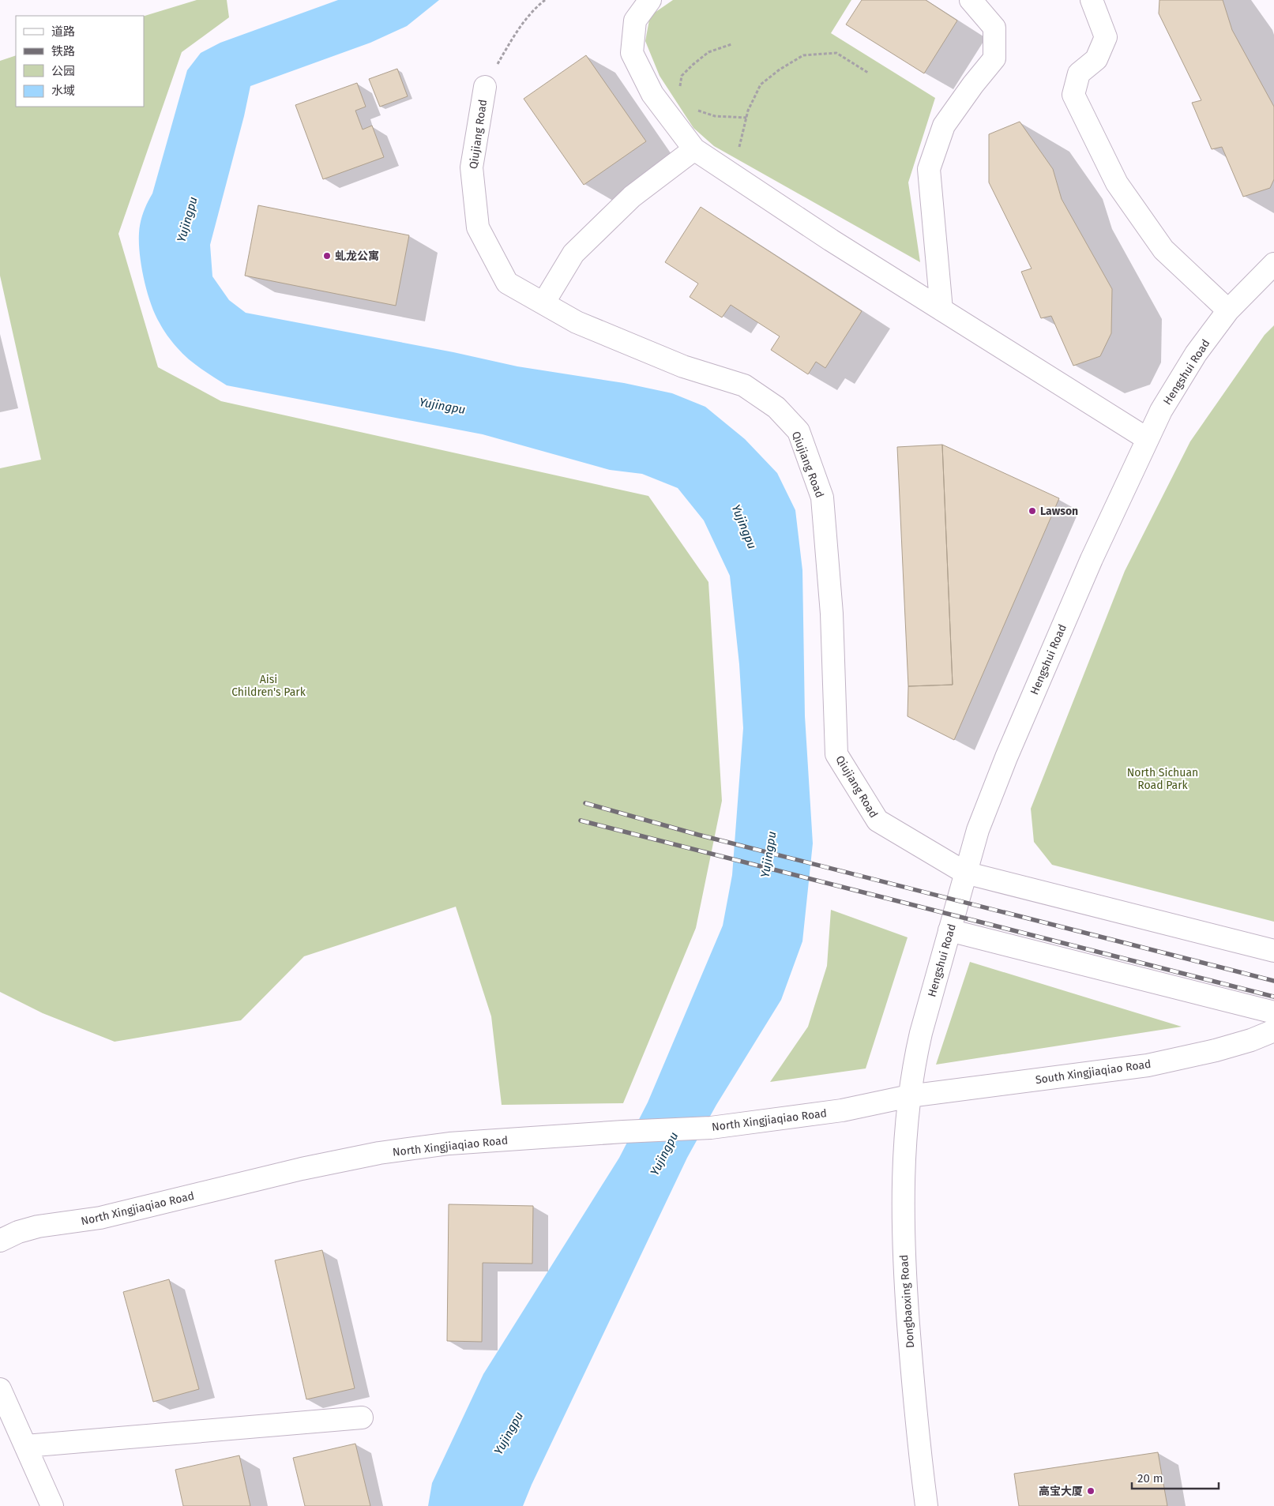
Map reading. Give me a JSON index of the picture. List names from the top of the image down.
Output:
{
  "streets": {
    "street": [
      "Qiujiang Road",
      "Hengshui Road",
      "South Xingjiaqiao Road",
      "North Xingjiaqiao Road",
      "Dongbaoxing Road"
    ]
  },
  "crossings": [
    ["Qiujiang Road", "Hengshui Road"],
    ["Hengshui Road", "South Xingjiaqiao Road"],
    ["Hengshui Road", "North Xingjiaqiao Road"],
    ["Hengshui Road", "Dongbaoxing Road"],
    ["South Xingjiaqiao Road", "North Xingjiaqiao Road"],
    ["South Xingjiaqiao Road", "Dongbaoxing Road"],
    ["North Xingjiaqiao Road", "Dongbaoxing Road"]
  ],
  "water": ["Yujingpu"],
  "parks": ["Aisi Children's Park", "North Sichuan Road Park"],
  "places": ["虬龙公寓", "Lawson", "高宝大厦"],
  "legend": [
    "道路",
    "铁路",
    "公园",
    "水域"
  ],
  "scale_bar": "20 m"
}
